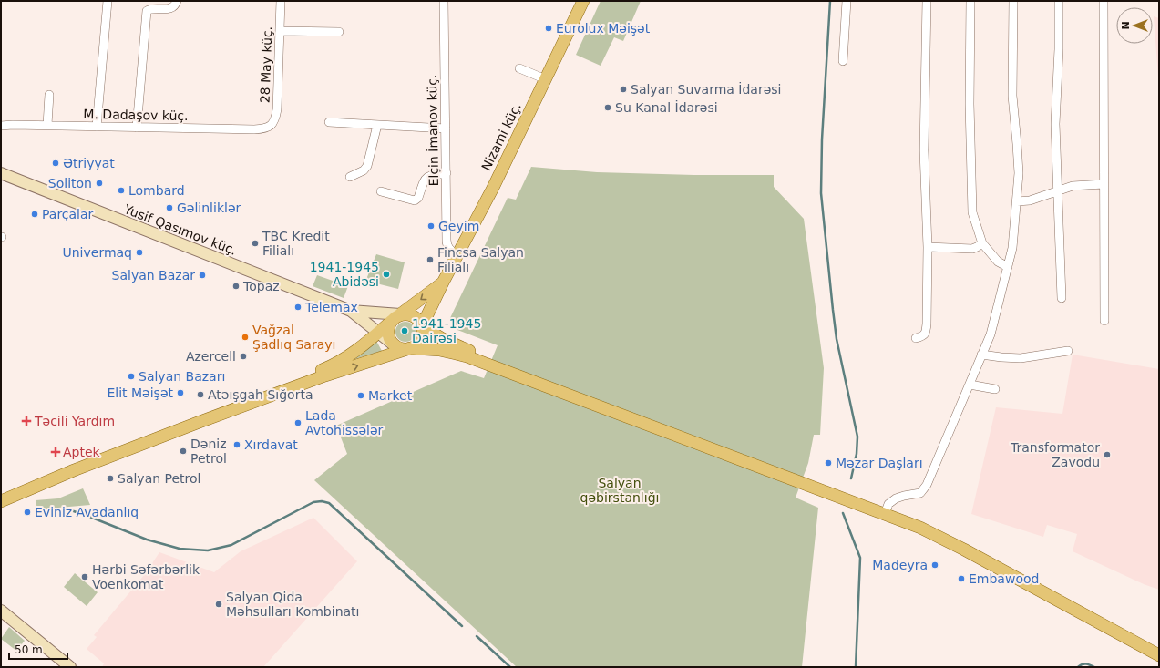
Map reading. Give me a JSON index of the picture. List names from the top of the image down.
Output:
{
  "streets": {
    "main road": ["Nizami küç."],
    "street": [
      "28 May küç.",
      "M. Dadaşov küç.",
      "Elçin İmanov küç.",
      "Yusif Qasımov küç."
    ]
  },
  "crossings": [
    ["28 May küç.", "M. Dadaşov küç."],
    ["Elçin İmanov küç.", "Nizami küç."]
  ],
  "parks": ["Salyan qəbirstanlığı"],
  "places": {
    "other": [
      "Eurolux Məişət",
      "Salyan Suvarma İdarəsi",
      "Su Kanal İdarəsi",
      "Ətriyyat",
      "Soliton",
      "Lombard",
      "Gəlinliklər",
      "Parçalar",
      "Geyim",
      "TBC Kredit Filialı",
      "Univermaq",
      "Fincsa Salyan Filialı",
      "1941-1945 Abidəsi",
      "Salyan Bazar",
      "Topaz",
      "Telemax",
      "1941-1945 Dairəsi",
      "Vağzal Şadlıq Sarayı",
      "Azercell",
      "Salyan Bazarı",
      "Elit Məişət",
      "Atəışgah Sığorta",
      "Market",
      "Lada Avtohissələr",
      "Xırdavat",
      "Dəniz Petrol",
      "Transformator Zavodu",
      "Məzar Daşları",
      "Salyan Petrol",
      "Eviniz Avadanlıq",
      "Madeyra",
      "Hərbi Səfərbərlik Voenkomat",
      "Embawood",
      "Salyan Qida Məhsulları Kombinatı"
    ],
    "health": ["Təcili Yardım", "Aptek"]
  },
  "scale_bar": "50 m",
  "north": "left"
}
